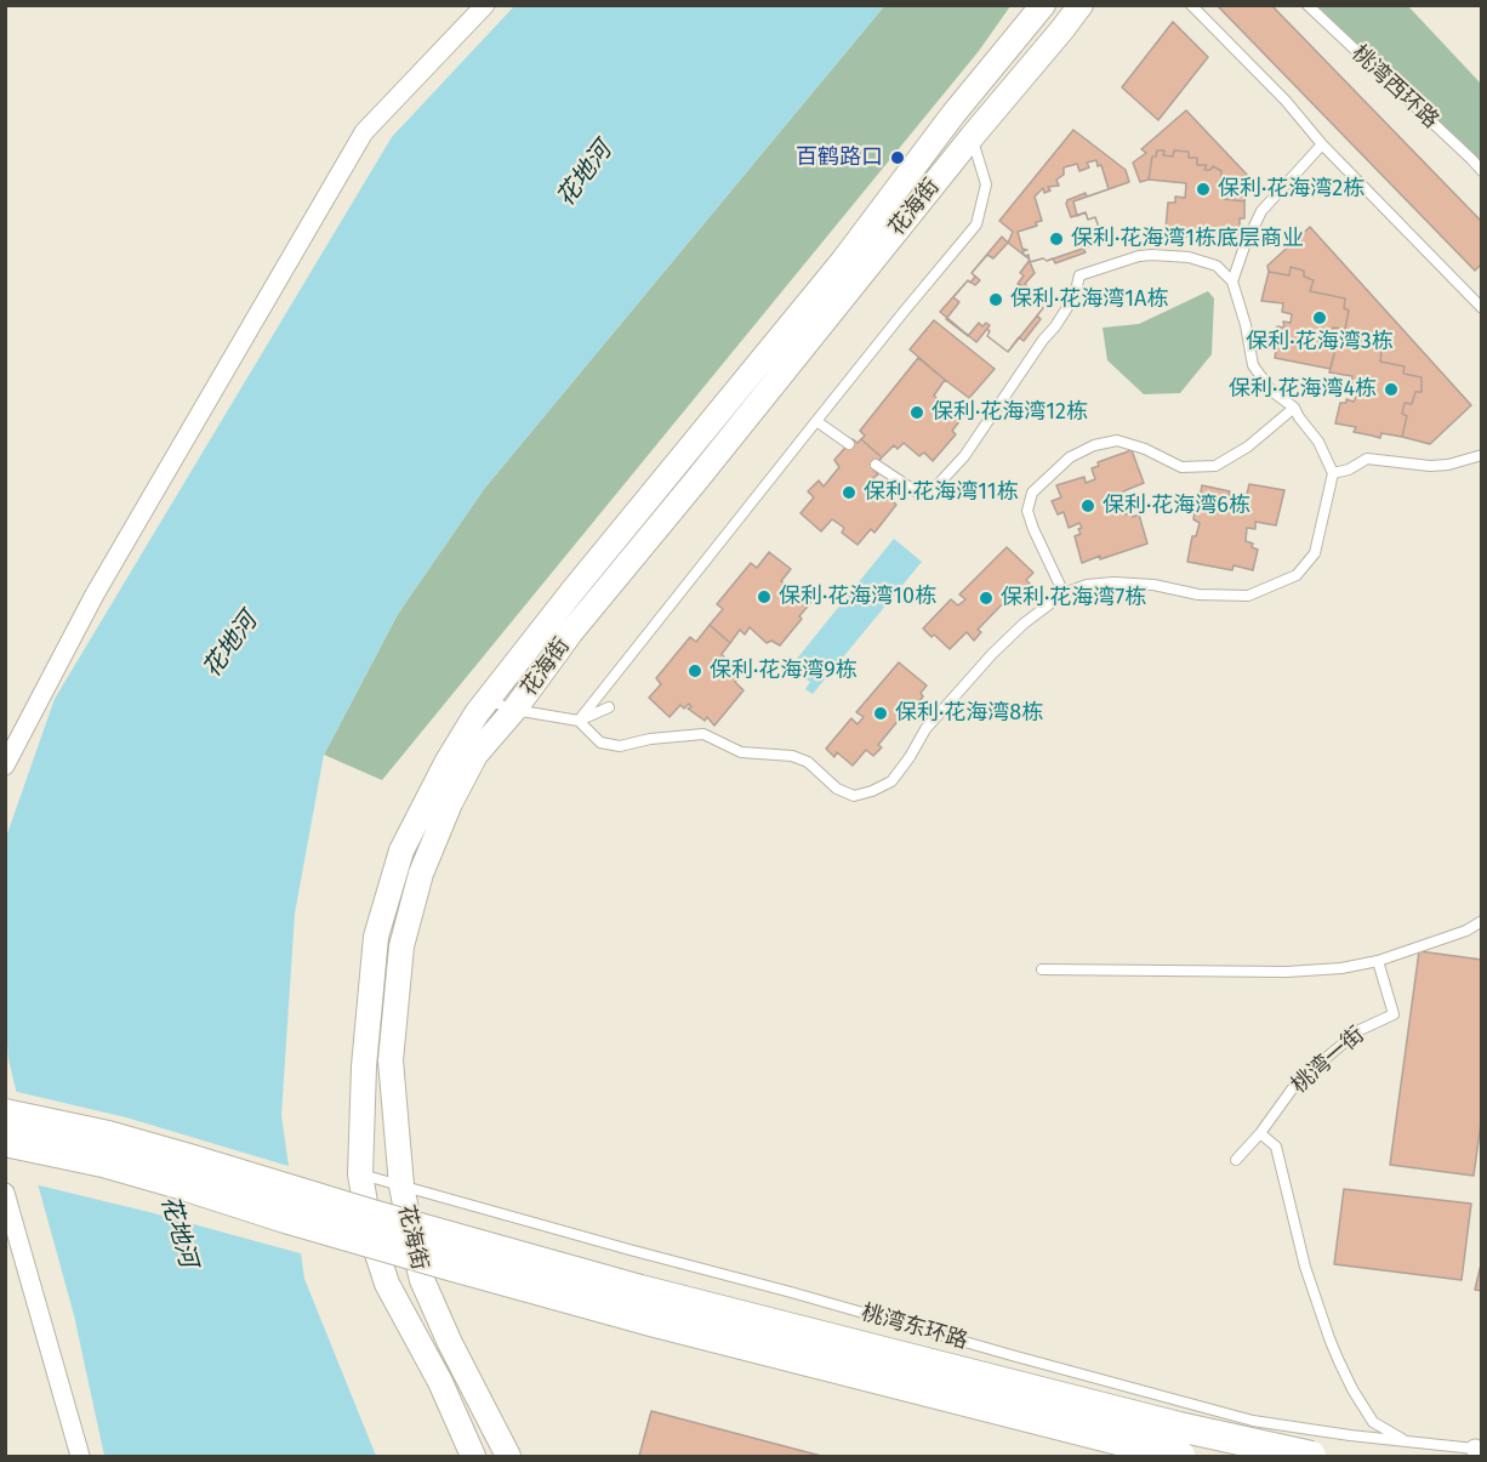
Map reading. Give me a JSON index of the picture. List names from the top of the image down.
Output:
{
  "streets": {
    "street": ["花海街"],
    "lane": ["桃湾西环路", "桃湾一街", "桃湾东环路"]
  },
  "crossings": [
    ["花海街", "桃湾东环路"]
  ],
  "water": ["花地河"],
  "places": [
    "百鹤路口",
    "保利·花海湾2栋",
    "保利·花海湾1栋底层商业",
    "保利·花海湾1A栋",
    "保利·花海湾3栋",
    "保利·花海湾4栋",
    "保利·花海湾12栋",
    "保利·花海湾11栋",
    "保利·花海湾6栋",
    "保利·花海湾10栋",
    "保利·花海湾7栋",
    "保利·花海湾9栋",
    "保利·花海湾8栋"
  ]
}
